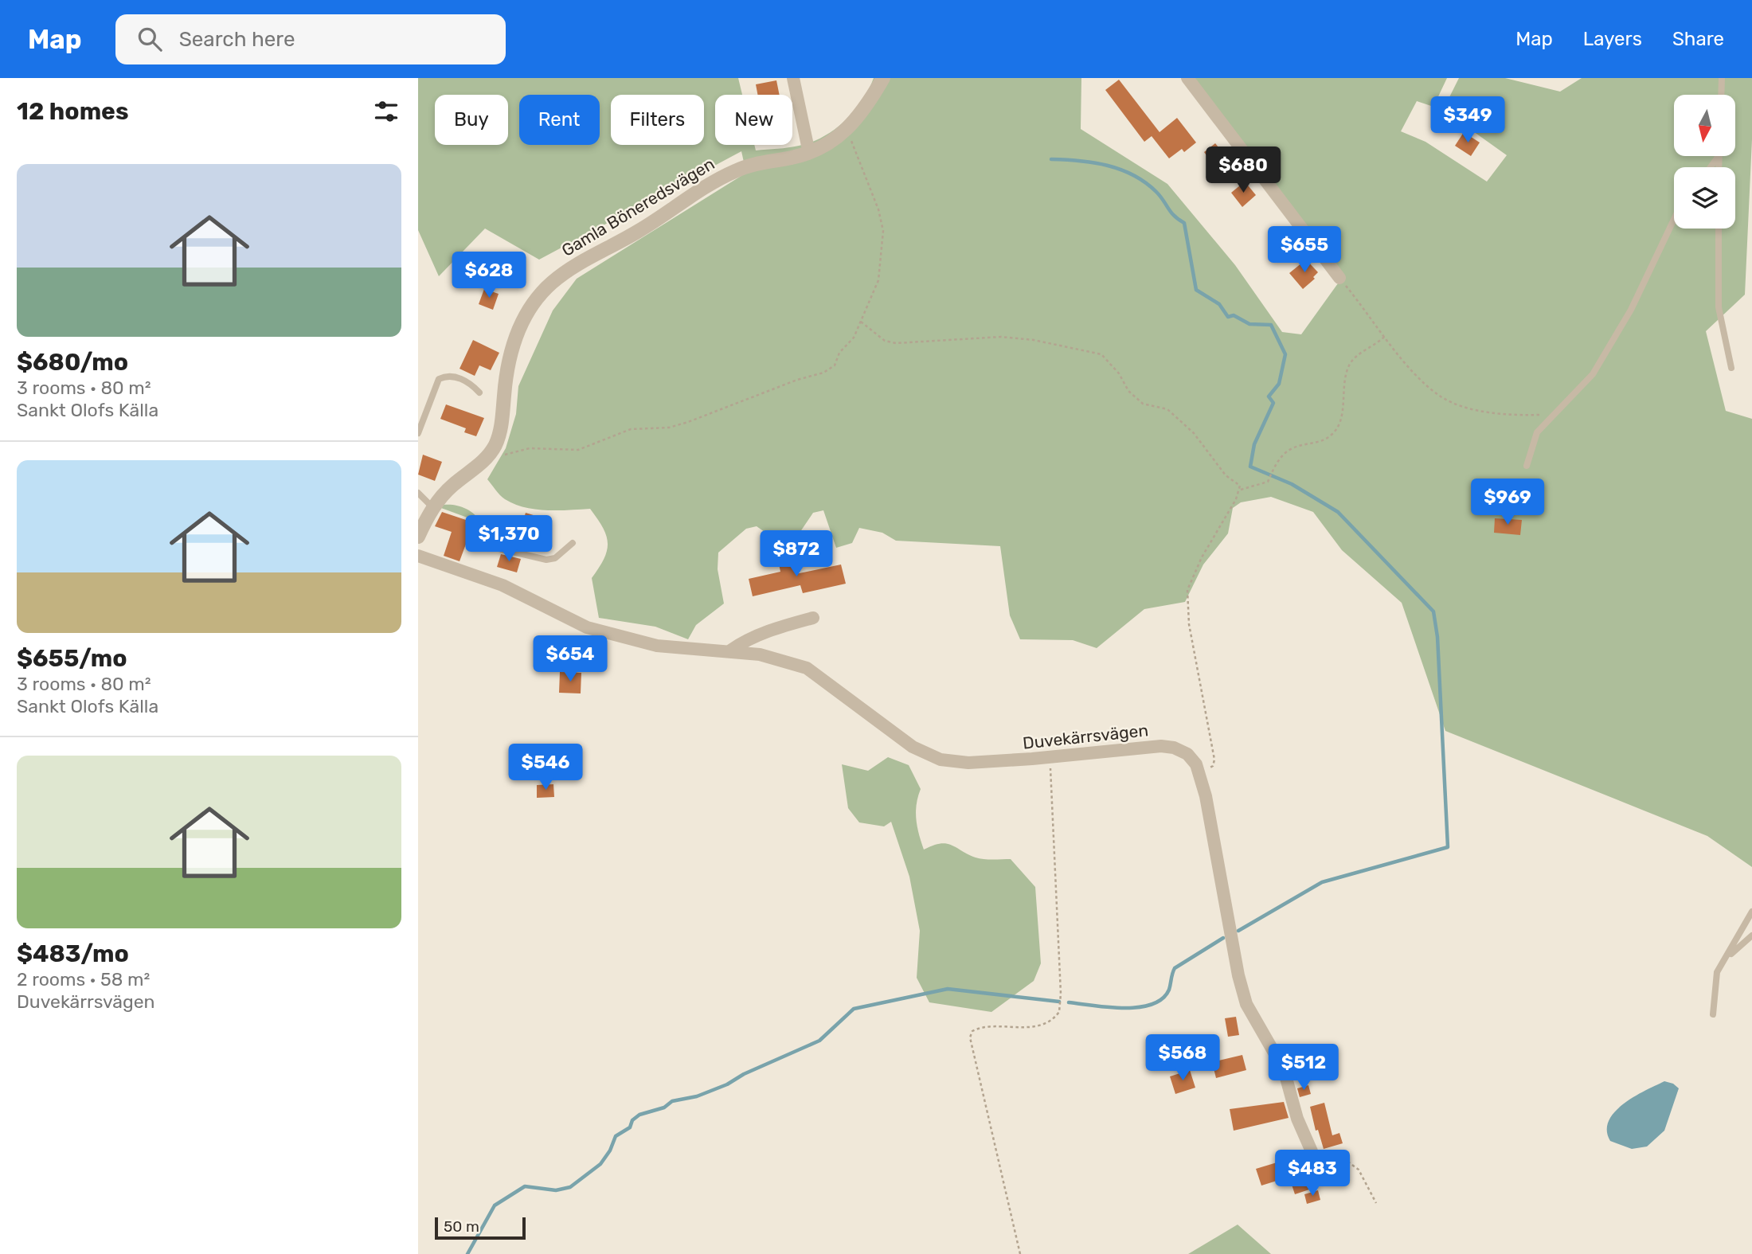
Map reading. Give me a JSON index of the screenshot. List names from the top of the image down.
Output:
{
  "streets": {
    "street": ["Gamla Böneredsvägen", "Duvekärrsvägen"]
  },
  "scale_bar": "50 m",
  "north": "bottom",
  "page": {
    "header": "Map",
    "search": "Search here",
    "nav": ["Map", "Layers", "Share"],
    "heading": "12 homes",
    "chip": [
      "Buy",
      "Rent",
      "Filters",
      "New"
    ],
    "price": [
      "$349",
      "$680",
      "$655",
      "$628",
      "$969",
      "$1,370",
      "$872",
      "$654",
      "$546",
      "$568",
      "$512",
      "$483"
    ],
    "list": [
      {
        "name": "$680/mo",
        "note": "3 rooms · 80 m² · Sankt Olofs Källa"
      },
      {
        "name": "$655/mo",
        "note": "3 rooms · 80 m² · Sankt Olofs Källa"
      },
      {
        "name": "$483/mo",
        "note": "2 rooms · 58 m² · Duvekärrsvägen"
      }
    ],
    "scale": "50 m"
  }
}
